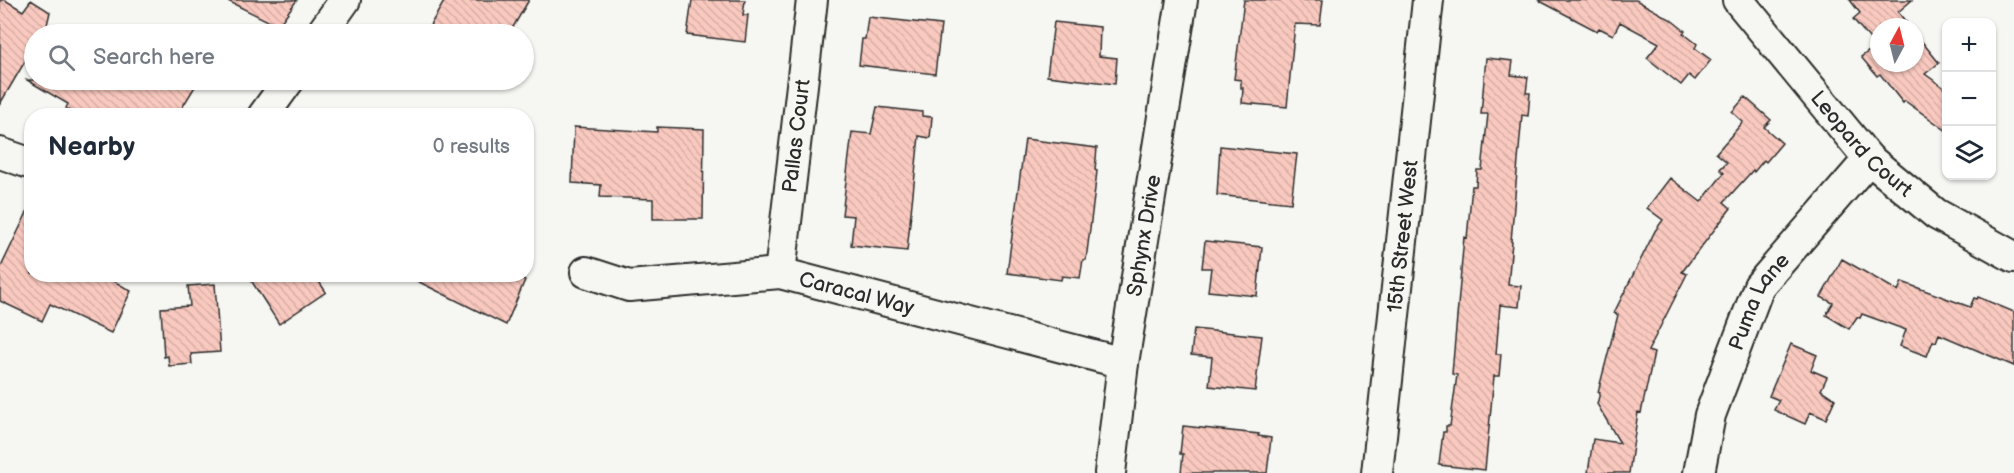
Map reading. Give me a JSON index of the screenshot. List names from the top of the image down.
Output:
{
  "streets": {
    "street": [
      "Pallas Court",
      "Leopard Court",
      "Sphynx Drive",
      "15th Street West",
      "Caracal Way",
      "Puma Lane"
    ]
  },
  "crossings": [
    ["Pallas Court", "Caracal Way"],
    ["Leopard Court", "Puma Lane"],
    ["Sphynx Drive", "Caracal Way"]
  ],
  "north": "top",
  "page": {
    "map_buttons": ["+", "−"],
    "search": "Search here",
    "heading": ["Nearby", "0 results"]
  }
}
